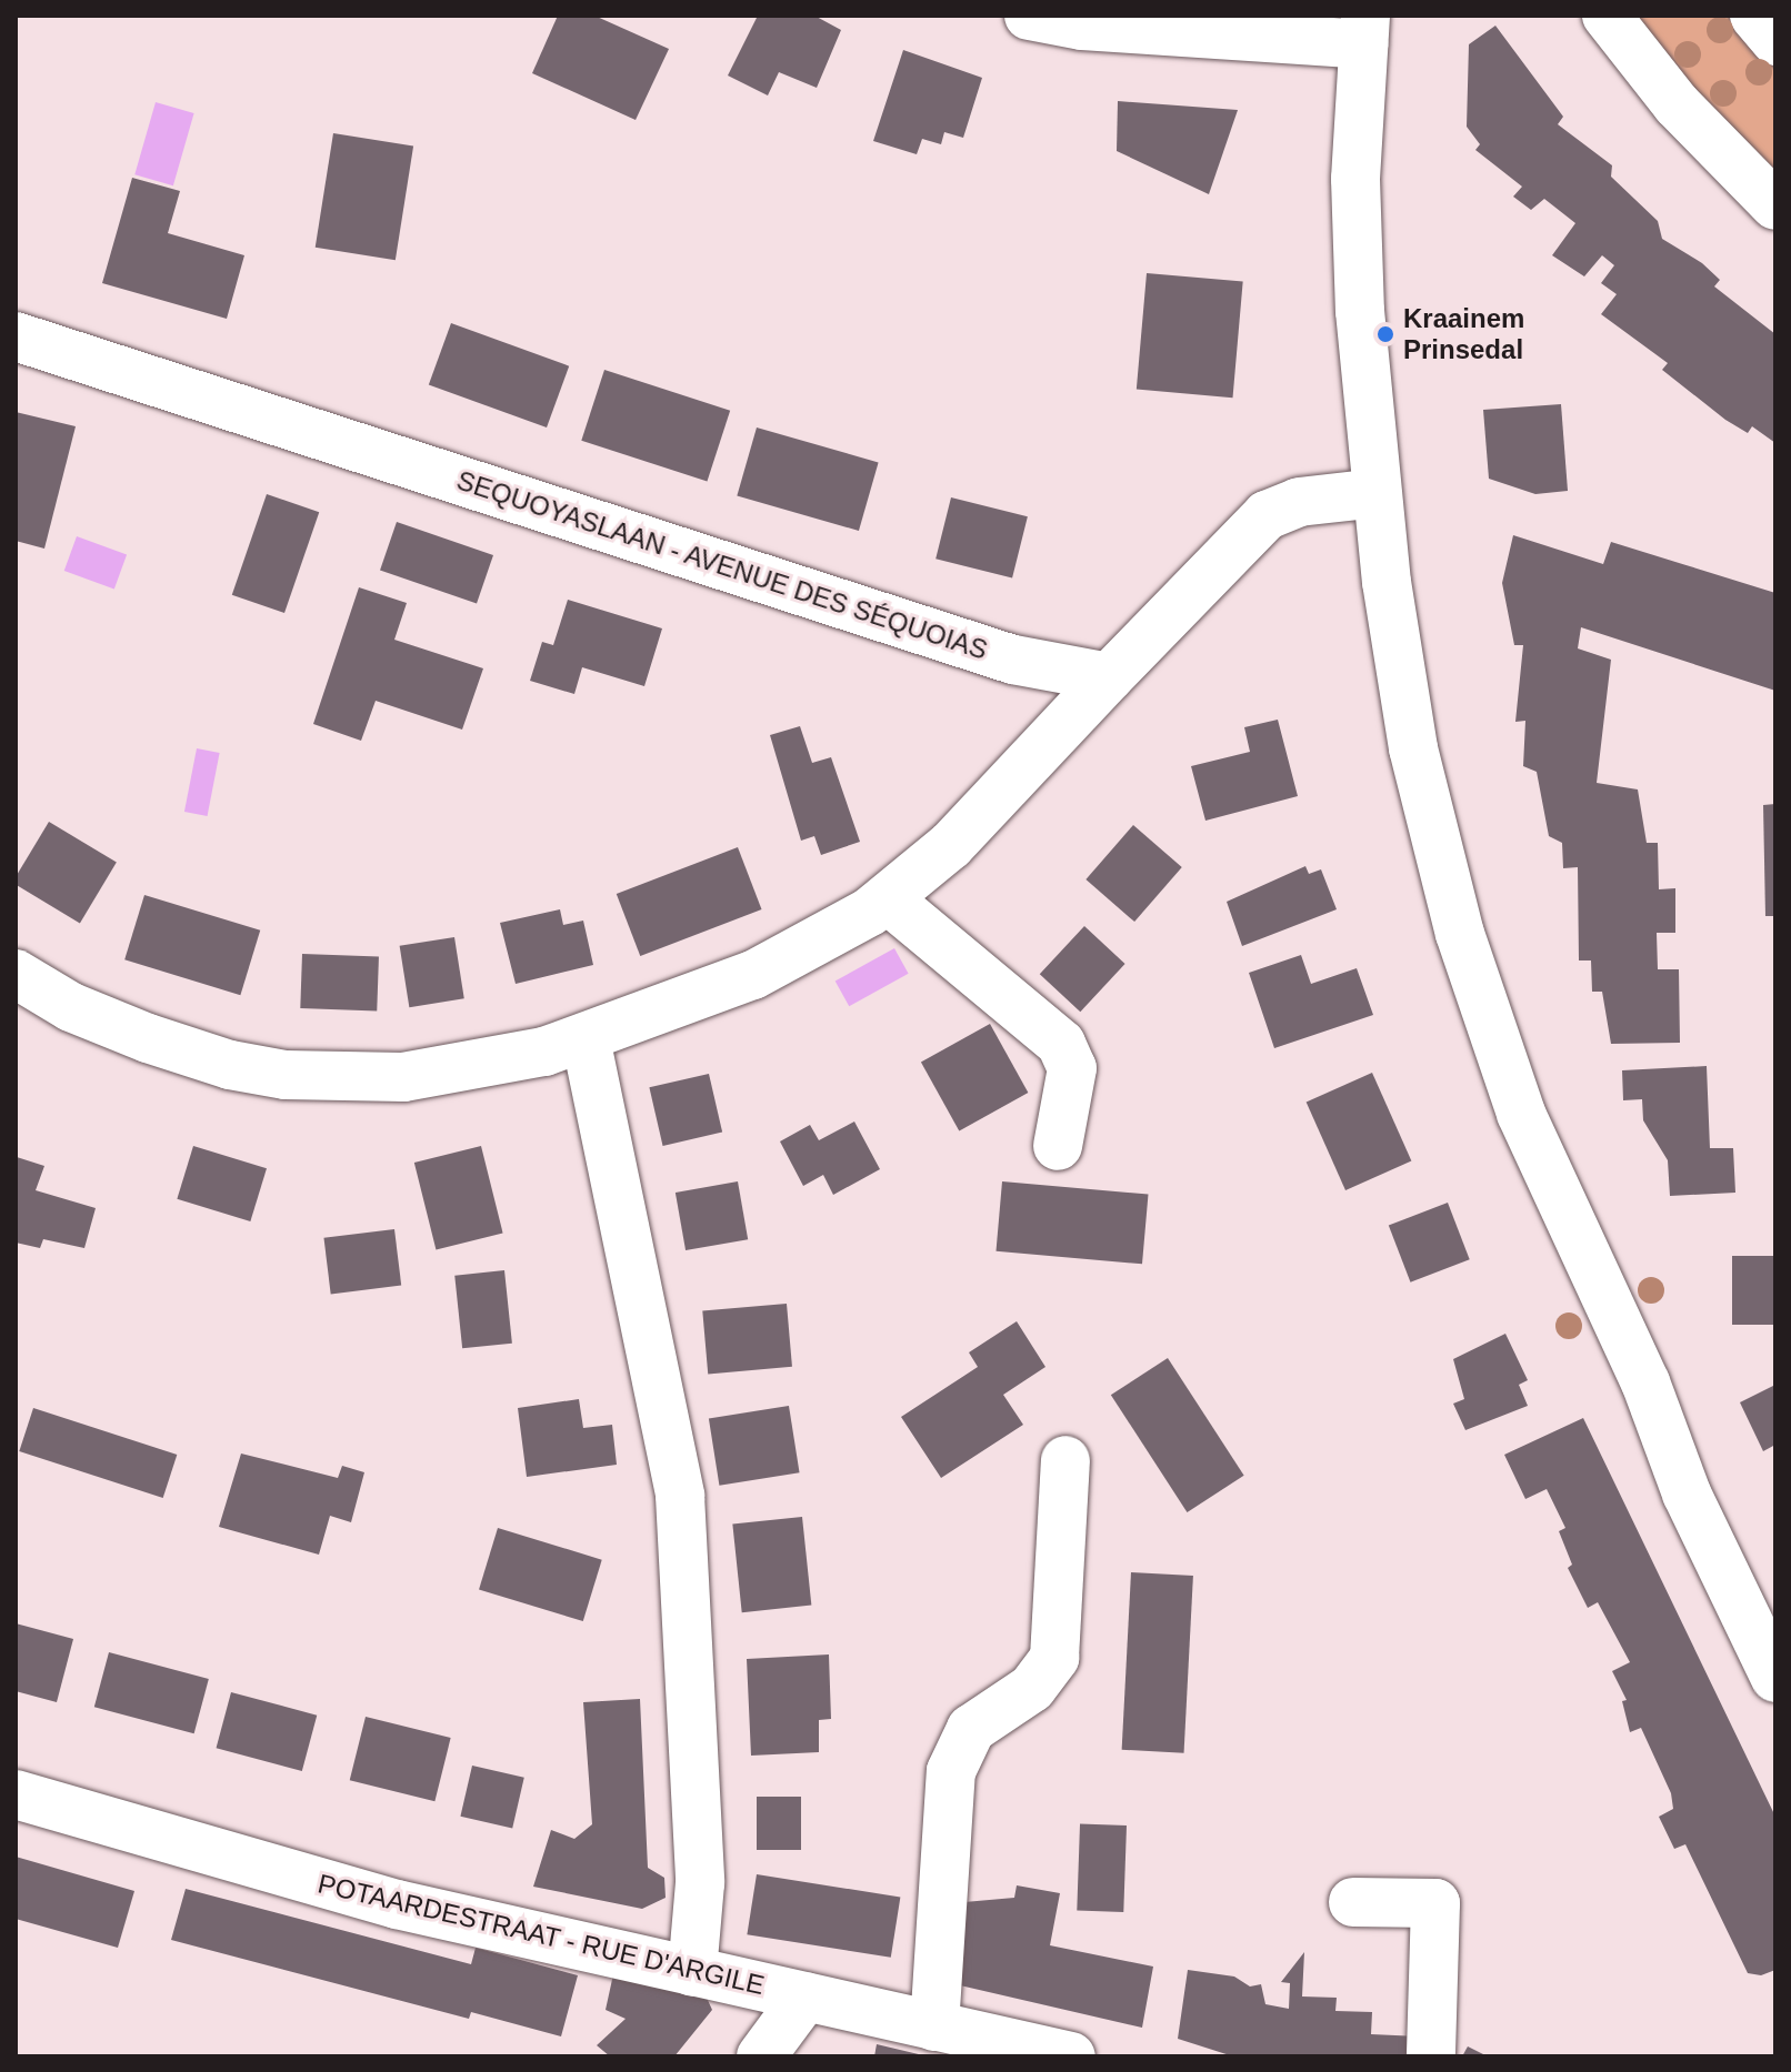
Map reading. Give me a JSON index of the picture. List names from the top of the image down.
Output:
{
  "streets": {
    "street": ["SEQUOYASLAAN - AVENUE DES SÉQUOIAS", "POTAARDESTRAAT - RUE D'ARGILE"]
  },
  "places": ["Kraainem Prinsedal"]
}
